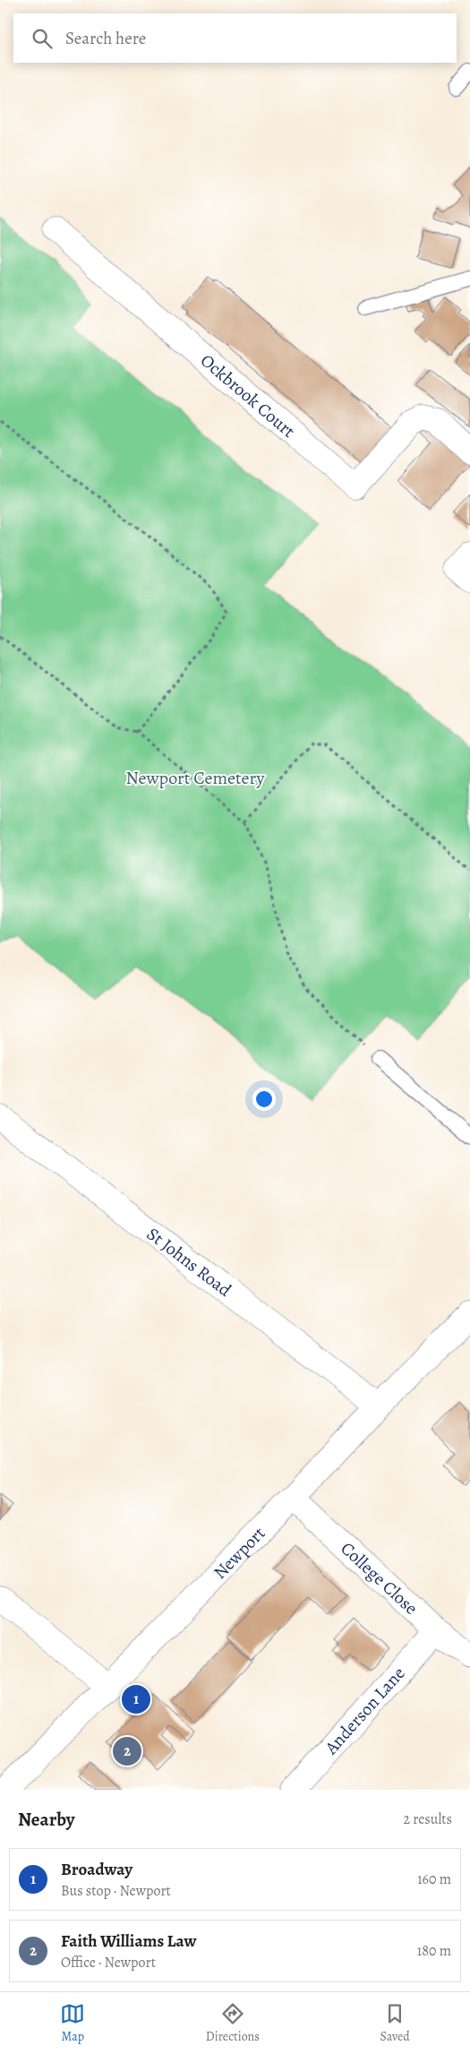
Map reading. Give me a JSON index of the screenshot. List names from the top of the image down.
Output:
{
  "streets": {
    "street": [
      "Ockbrook Court",
      "St Johns Road",
      "Newport",
      "College Close",
      "Anderson Lane"
    ]
  },
  "crossings": [
    ["St Johns Road", "Newport"],
    ["Newport", "College Close"],
    ["College Close", "Anderson Lane"]
  ],
  "parks": ["Newport Cemetery"],
  "page": {
    "search": "Search here",
    "pins": ["1", "2"],
    "heading": ["Nearby", "2 results"],
    "list": [
      {
        "mark": "1",
        "name": "Broadway",
        "note": "Bus stop · Newport",
        "value": "160 m"
      },
      {
        "mark": "2",
        "name": "Faith Williams Law",
        "note": "Office · Newport",
        "value": "180 m"
      }
    ],
    "nav": ["Map", "Directions", "Saved"]
  }
}
